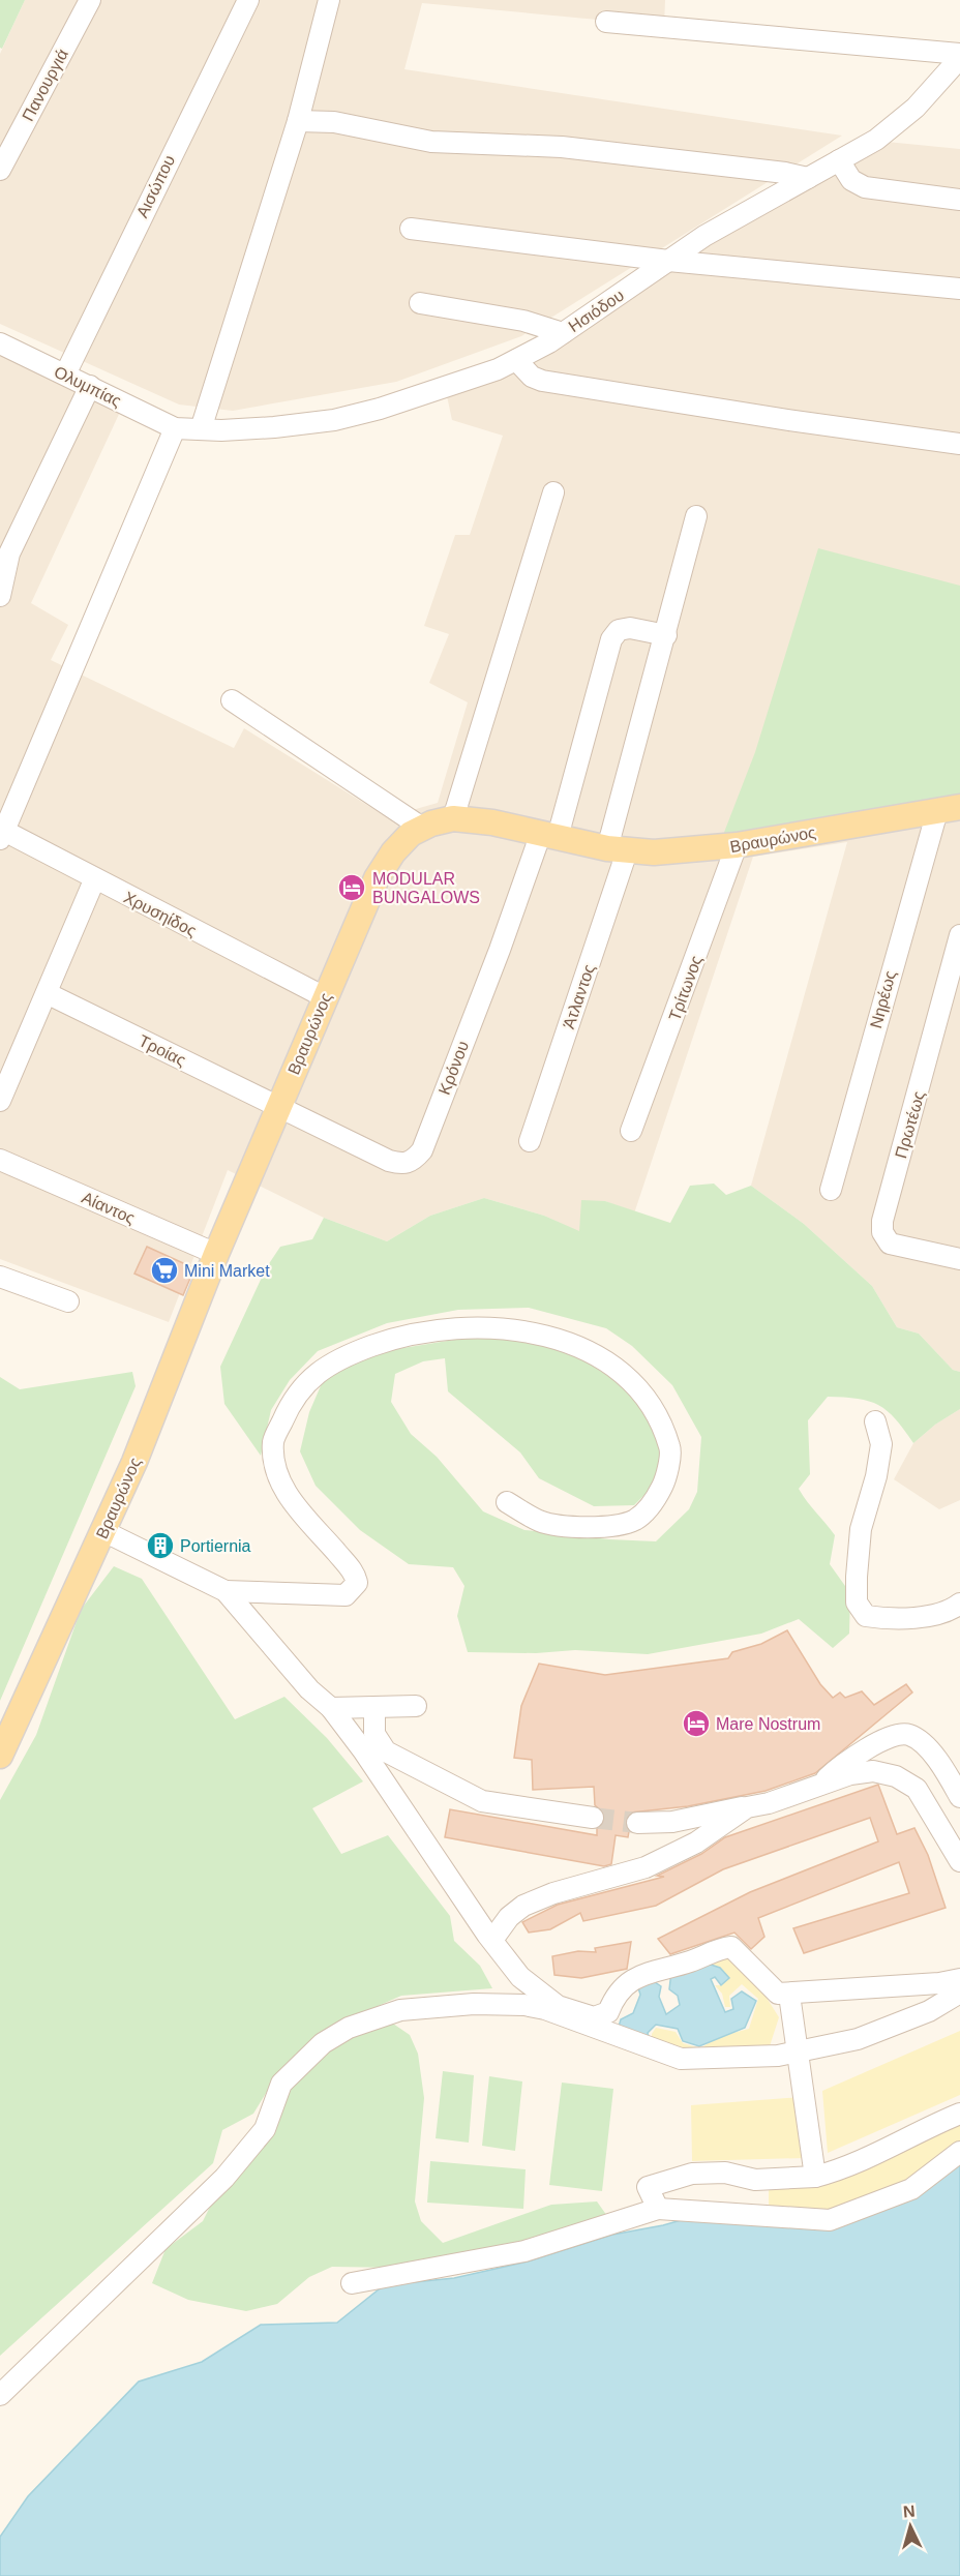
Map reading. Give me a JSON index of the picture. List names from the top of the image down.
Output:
{
  "streets": {
    "main road": ["Βραυρώνος"],
    "street": [
      "Πανουργιά",
      "Αισώπου",
      "Ησιόδου",
      "Ολυμπίας",
      "Χρυσηίδος",
      "Τρίτωνος",
      "Άτλαντος",
      "Νηρέως",
      "Τροίας",
      "Κρόνου",
      "Πρωτέως",
      "Αίαντος"
    ]
  },
  "crossings": [
    ["Αισώπου", "Ολυμπίας"],
    ["Ησιόδου", "Ολυμπίας"],
    ["Βραυρώνος", "Χρυσηίδος"],
    ["Βραυρώνος", "Τρίτωνος"],
    ["Βραυρώνος", "Άτλαντος"],
    ["Βραυρώνος", "Νηρέως"],
    ["Βραυρώνος", "Τροίας"],
    ["Βραυρώνος", "Κρόνου"],
    ["Βραυρώνος", "Αίαντος"],
    ["Τροίας", "Κρόνου"]
  ],
  "places": {
    "hotel": ["MODULAR BUNGALOWS", "Mare Nostrum"],
    "supermarket": ["Mini Market"],
    "building": ["Portiernia"]
  },
  "north": "top"
}
